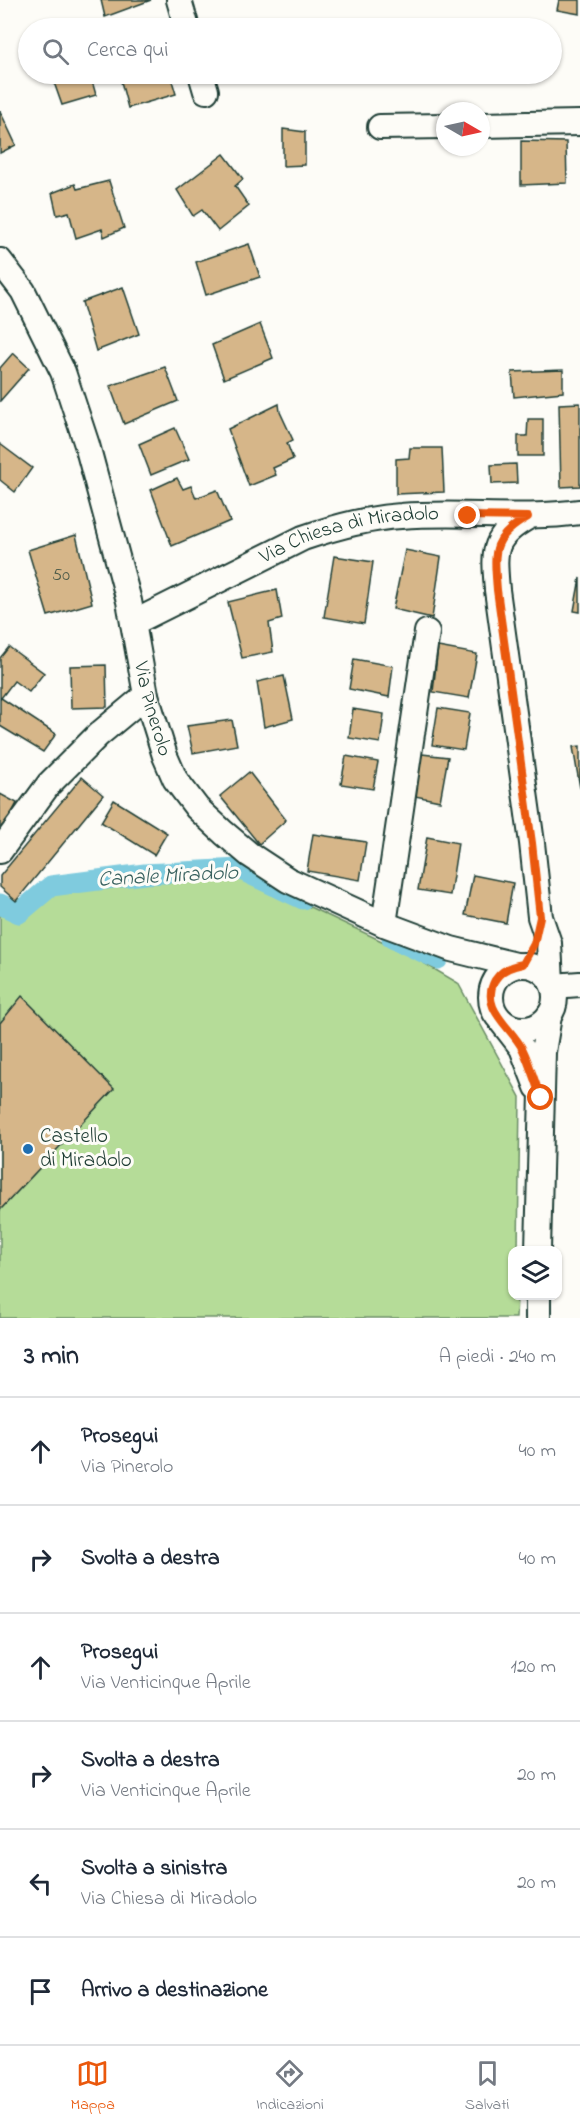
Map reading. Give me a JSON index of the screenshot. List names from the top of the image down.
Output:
{
  "streets": {
    "street": ["Via Chiesa di Miradolo", "Via Pinerolo"]
  },
  "crossings": [
    ["Via Chiesa di Miradolo", "Via Pinerolo"]
  ],
  "water": ["Canale Miradolo"],
  "places": ["Castello di Miradolo"],
  "house_numbers": ["50"],
  "north": "right",
  "page": {
    "search": "Cerca qui",
    "heading": ["3 min", "A piedi · 240 m"],
    "list": [
      ["Prosegui", "Via Pinerolo", "40 m"],
      ["Svolta a destra", "40 m"],
      ["Prosegui", "Via Venticinque Aprile", "120 m"],
      ["Svolta a destra", "Via Venticinque Aprile", "20 m"],
      ["Svolta a sinistra", "Via Chiesa di Miradolo", "20 m"],
      "Arrivo a destinazione"
    ],
    "nav": ["Mappa", "Indicazioni", "Salvati"]
  }
}
